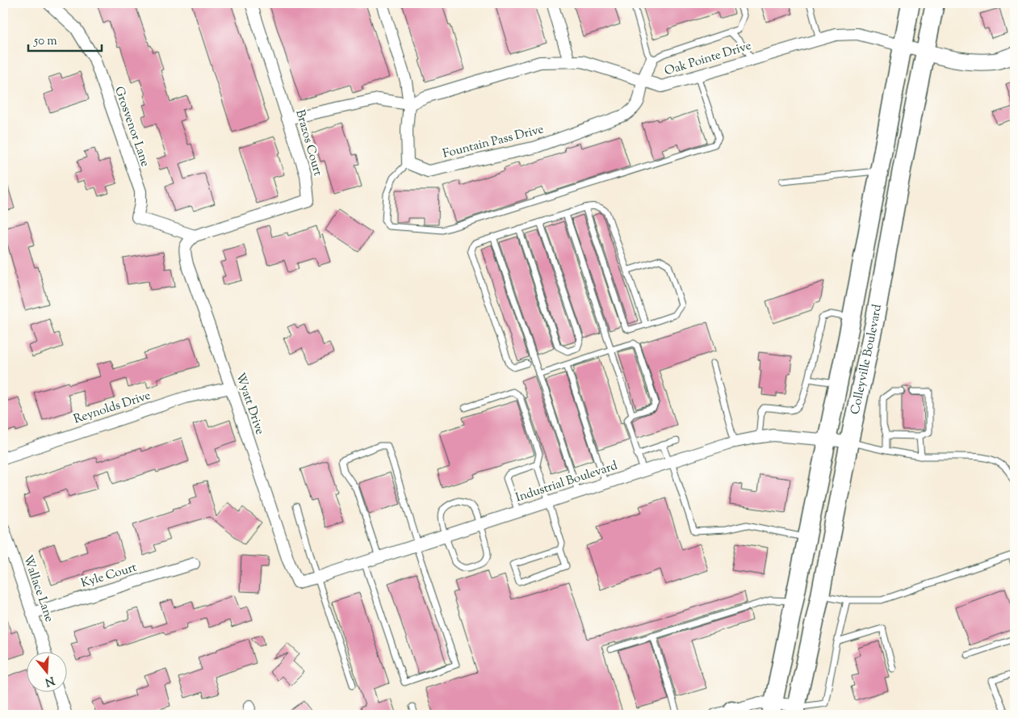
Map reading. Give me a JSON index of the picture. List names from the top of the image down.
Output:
{
  "streets": {
    "main road": ["Colleyville Boulevard"],
    "street": [
      "Oak Pointe Drive",
      "Grosvenor Lane",
      "Fountain Pass Drive",
      "Brazos Court",
      "Wyatt Drive",
      "Reynolds Drive",
      "Industrial Boulevard",
      "Kyle Court",
      "Wallace Lane"
    ]
  },
  "crossings": [
    ["Oak Pointe Drive", "Fountain Pass Drive"],
    ["Oak Pointe Drive", "Colleyville Boulevard"],
    ["Grosvenor Lane", "Brazos Court"],
    ["Grosvenor Lane", "Wyatt Drive"],
    ["Brazos Court", "Wyatt Drive"],
    ["Colleyville Boulevard", "Industrial Boulevard"],
    ["Wyatt Drive", "Reynolds Drive"],
    ["Wyatt Drive", "Industrial Boulevard"],
    ["Kyle Court", "Wallace Lane"]
  ],
  "scale_bar": "50 m",
  "north": "bottom"
}
